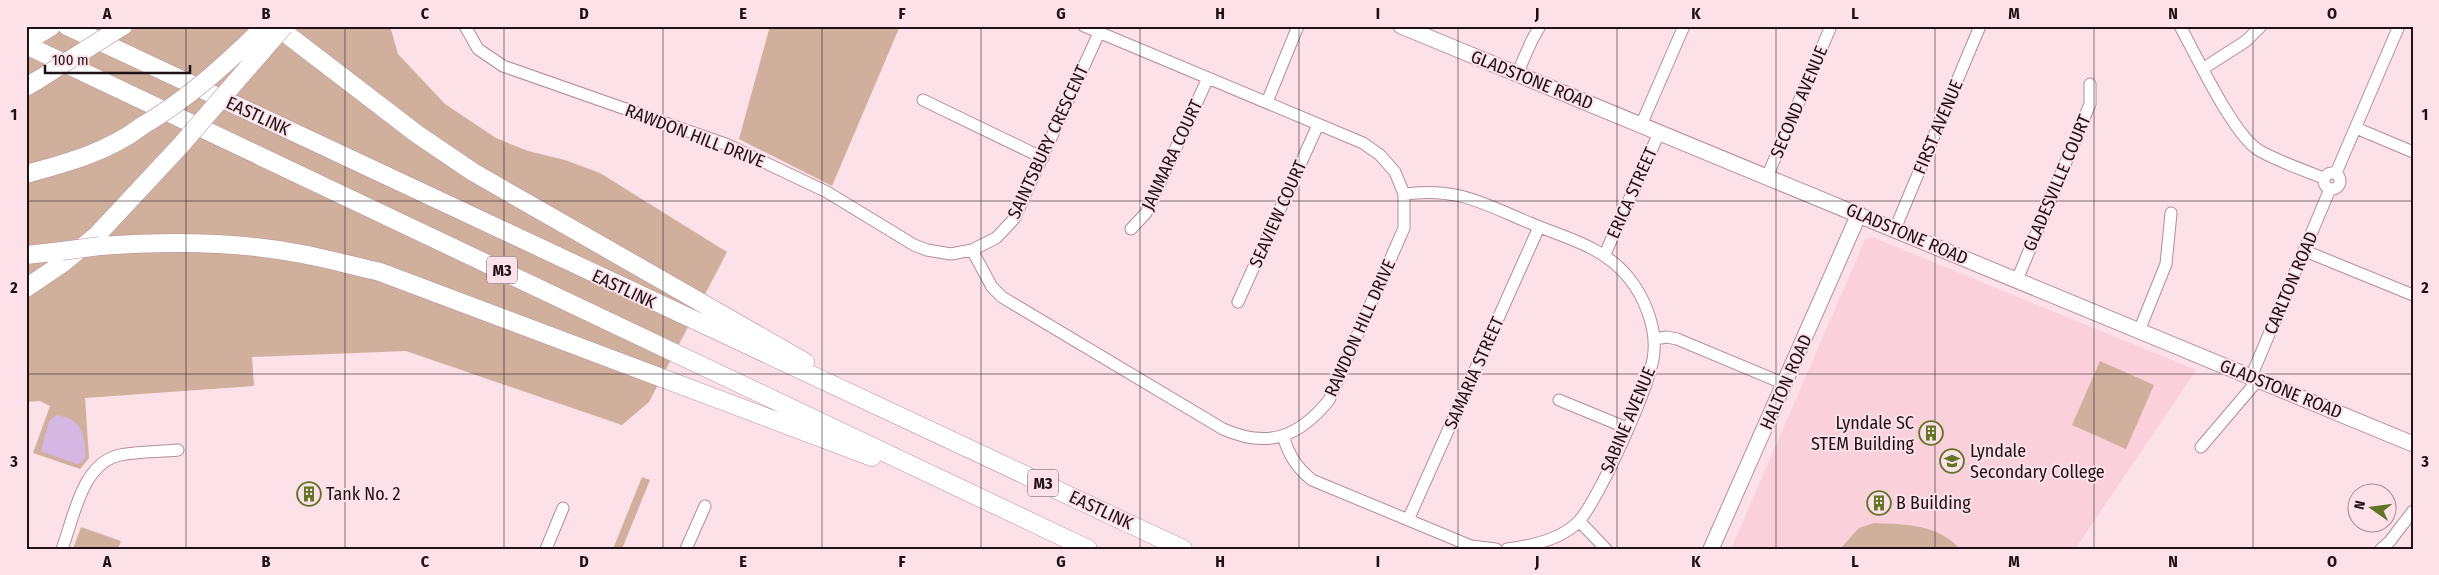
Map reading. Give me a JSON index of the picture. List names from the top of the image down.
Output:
{
  "streets": {
    "highway": ["EASTLINK", "M3"],
    "main road": ["GLADSTONE ROAD", "HALTON ROAD"],
    "street": [
      "SECOND AVENUE",
      "FIRST AVENUE",
      "RAWDON HILL DRIVE",
      "SAINTSBURY CRESCENT",
      "JANMARA COURT",
      "GLADESVILLE COURT",
      "ERICA STREET",
      "SEAVIEW COURT",
      "CARLTON ROAD",
      "SAMARIA STREET",
      "SABINE AVENUE"
    ]
  },
  "crossings": [
    ["GLADSTONE ROAD", "SECOND AVENUE"],
    ["GLADSTONE ROAD", "FIRST AVENUE"],
    ["GLADSTONE ROAD", "GLADESVILLE COURT"],
    ["GLADSTONE ROAD", "ERICA STREET"],
    ["GLADSTONE ROAD", "CARLTON ROAD"],
    ["GLADSTONE ROAD", "HALTON ROAD"],
    ["RAWDON HILL DRIVE", "SAINTSBURY CRESCENT"],
    ["RAWDON HILL DRIVE", "JANMARA COURT"],
    ["RAWDON HILL DRIVE", "SEAVIEW COURT"],
    ["RAWDON HILL DRIVE", "SABINE AVENUE"],
    ["ERICA STREET", "SABINE AVENUE"],
    ["SAMARIA STREET", "SABINE AVENUE"]
  ],
  "places": {
    "building": ["Lyndale SC STEM Building", "Tank No. 2", "B Building"],
    "school or university": ["Lyndale Secondary College"]
  },
  "scale_bar": "100 m",
  "north": "left",
  "grid": {
    "columns": [
      "A",
      "B",
      "C",
      "D",
      "E",
      "F",
      "G",
      "H",
      "I",
      "J",
      "K",
      "L",
      "M",
      "N",
      "O"
    ],
    "rows": ["1", "2", "3"]
  }
}
